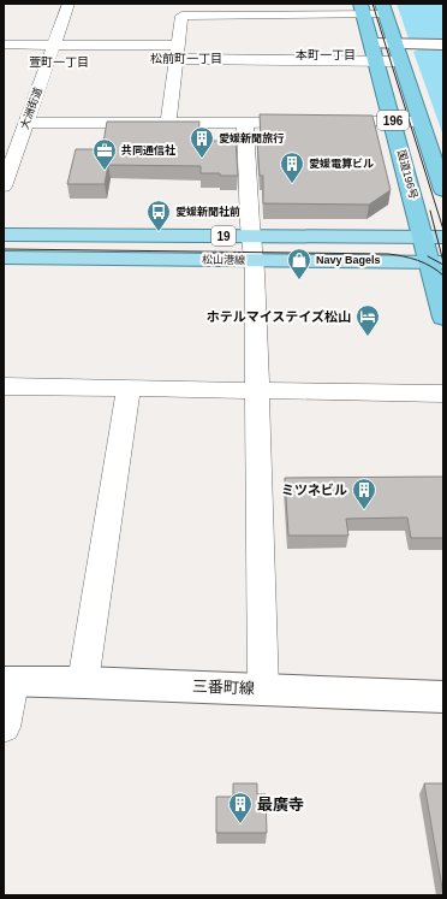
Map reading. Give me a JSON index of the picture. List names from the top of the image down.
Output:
{
  "streets": {
    "highway": ["196", "国道196号"],
    "main road": ["19", "松山港線"],
    "street": ["大洲街道", "三番町線"]
  },
  "crossings": [
    ["国道196号", "松山港線"]
  ],
  "districts": ["本町一丁目", "松前町一丁目", "萱町一丁目"],
  "places": {
    "building": [
      "愛媛新聞旅行",
      "愛媛電算ビル",
      "ミツネビル",
      "最廣寺"
    ],
    "office": ["共同通信社"],
    "bus stop": ["愛媛新聞社前"],
    "shop": ["Navy Bagels"],
    "hotel": ["ホテルマイステイズ松山"]
  }
}
